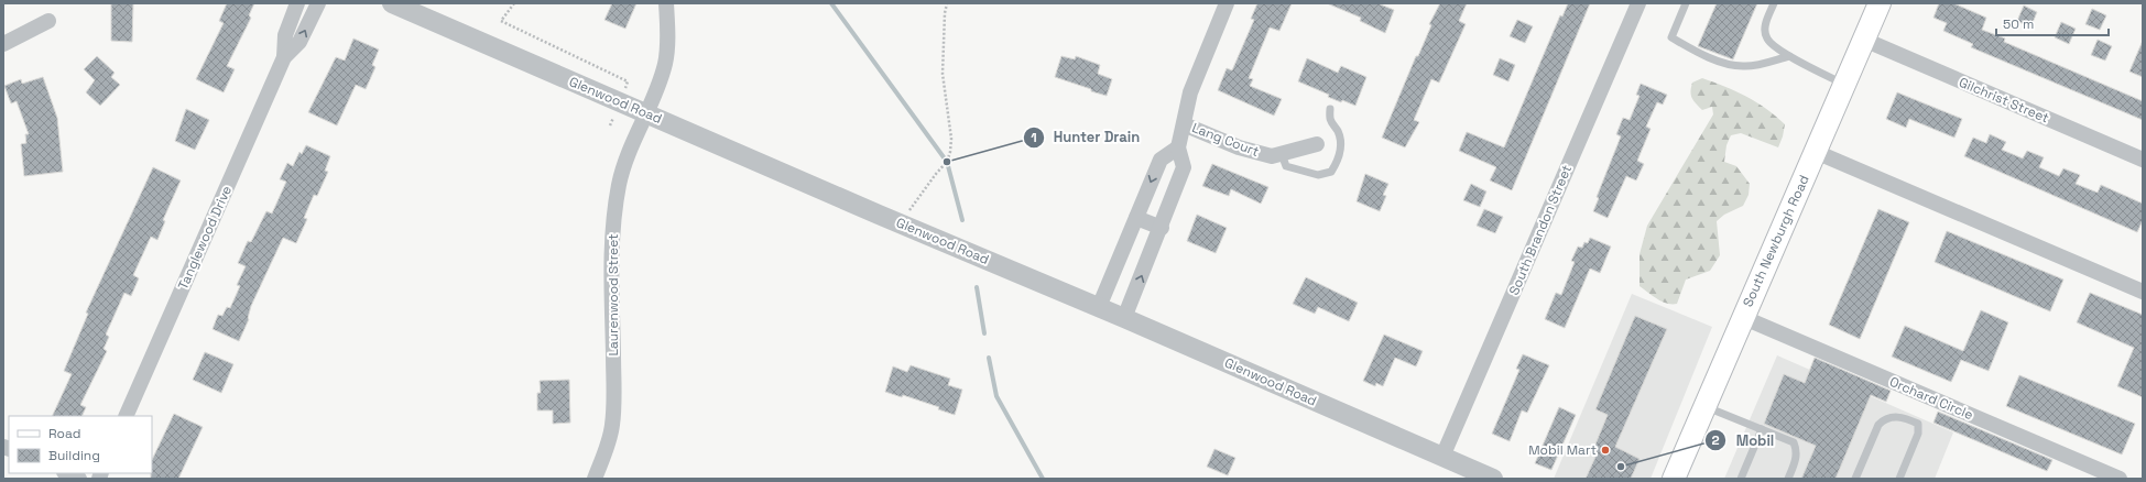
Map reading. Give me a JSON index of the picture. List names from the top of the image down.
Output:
{
  "streets": {
    "main road": ["South Newburgh Road"],
    "street": [
      "Glenwood Road",
      "Gilchrist Street",
      "Lang Court",
      "South Brandon Street",
      "Tanglewood Drive",
      "Laurenwood Street",
      "Orchard Circle"
    ]
  },
  "crossings": [
    ["Glenwood Road", "South Brandon Street"],
    ["Glenwood Road", "Laurenwood Street"],
    ["Gilchrist Street", "South Newburgh Road"],
    ["South Newburgh Road", "Orchard Circle"]
  ],
  "places": ["Hunter Drain", "Mobil Mart", "Mobil"],
  "legend": ["Road", "Building"],
  "scale_bar": "50 m"
}
